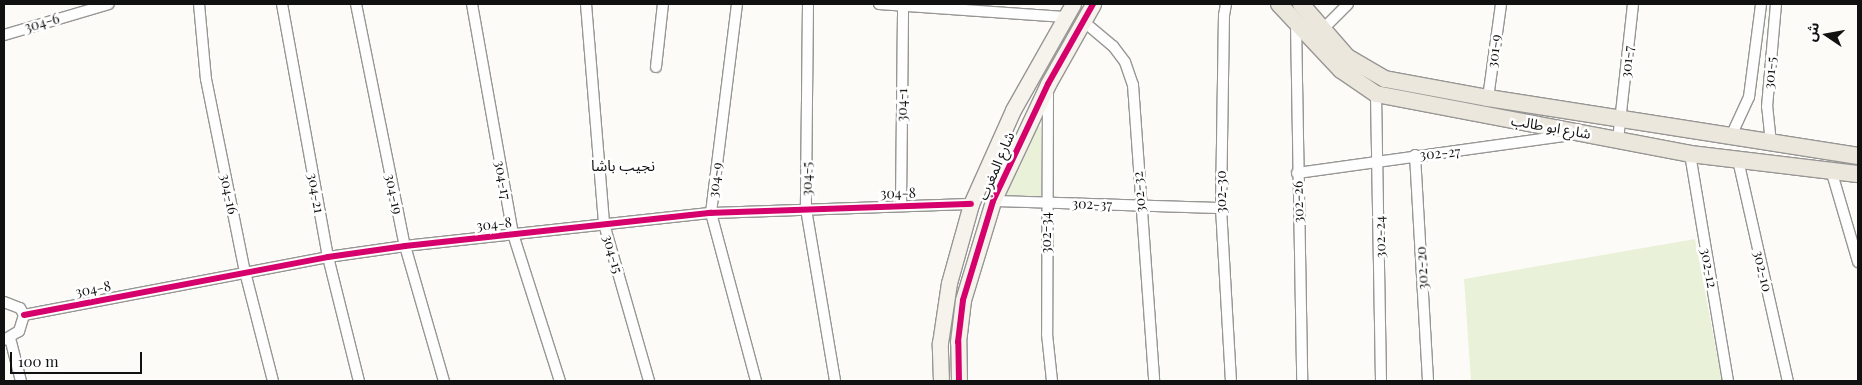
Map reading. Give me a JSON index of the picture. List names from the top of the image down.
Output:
{
  "streets": {
    "main road": ["شارع ابو طالب"],
    "street": [
      "304-6",
      "301-9",
      "301-7",
      "301-5",
      "304-1",
      "302-27",
      "شارع المغرب",
      "304-5",
      "304-17",
      "304-9",
      "302-32",
      "302-30",
      "304-21",
      "304-8",
      "304-16",
      "304-19",
      "302-26",
      "302-37",
      "302-34",
      "302-24",
      "304-15",
      "302-20",
      "302-12",
      "302-10"
    ]
  },
  "crossings": [
    ["301-9", "شارع ابو طالب"],
    ["301-7", "شارع ابو طالب"],
    ["301-5", "شارع ابو طالب"],
    ["304-1", "304-8"],
    ["شارع ابو طالب", "302-27"],
    ["شارع ابو طالب", "302-26"],
    ["شارع ابو طالب", "302-24"],
    ["شارع ابو طالب", "302-12"],
    ["شارع ابو طالب", "302-10"],
    ["302-27", "302-26"],
    ["302-27", "302-24"],
    ["302-27", "302-20"],
    ["شارع المغرب", "302-32"],
    ["شارع المغرب", "304-8"],
    ["شارع المغرب", "302-37"],
    ["شارع المغرب", "302-34"],
    ["304-5", "304-8"],
    ["304-17", "304-8"],
    ["304-9", "304-8"],
    ["302-32", "302-37"],
    ["302-30", "302-37"],
    ["304-21", "304-8"],
    ["304-8", "304-16"],
    ["304-8", "304-19"],
    ["304-8", "304-15"],
    ["302-37", "302-34"]
  ],
  "districts": ["نجيب باشا"],
  "scale_bar": "100 m",
  "north": "left"
}
